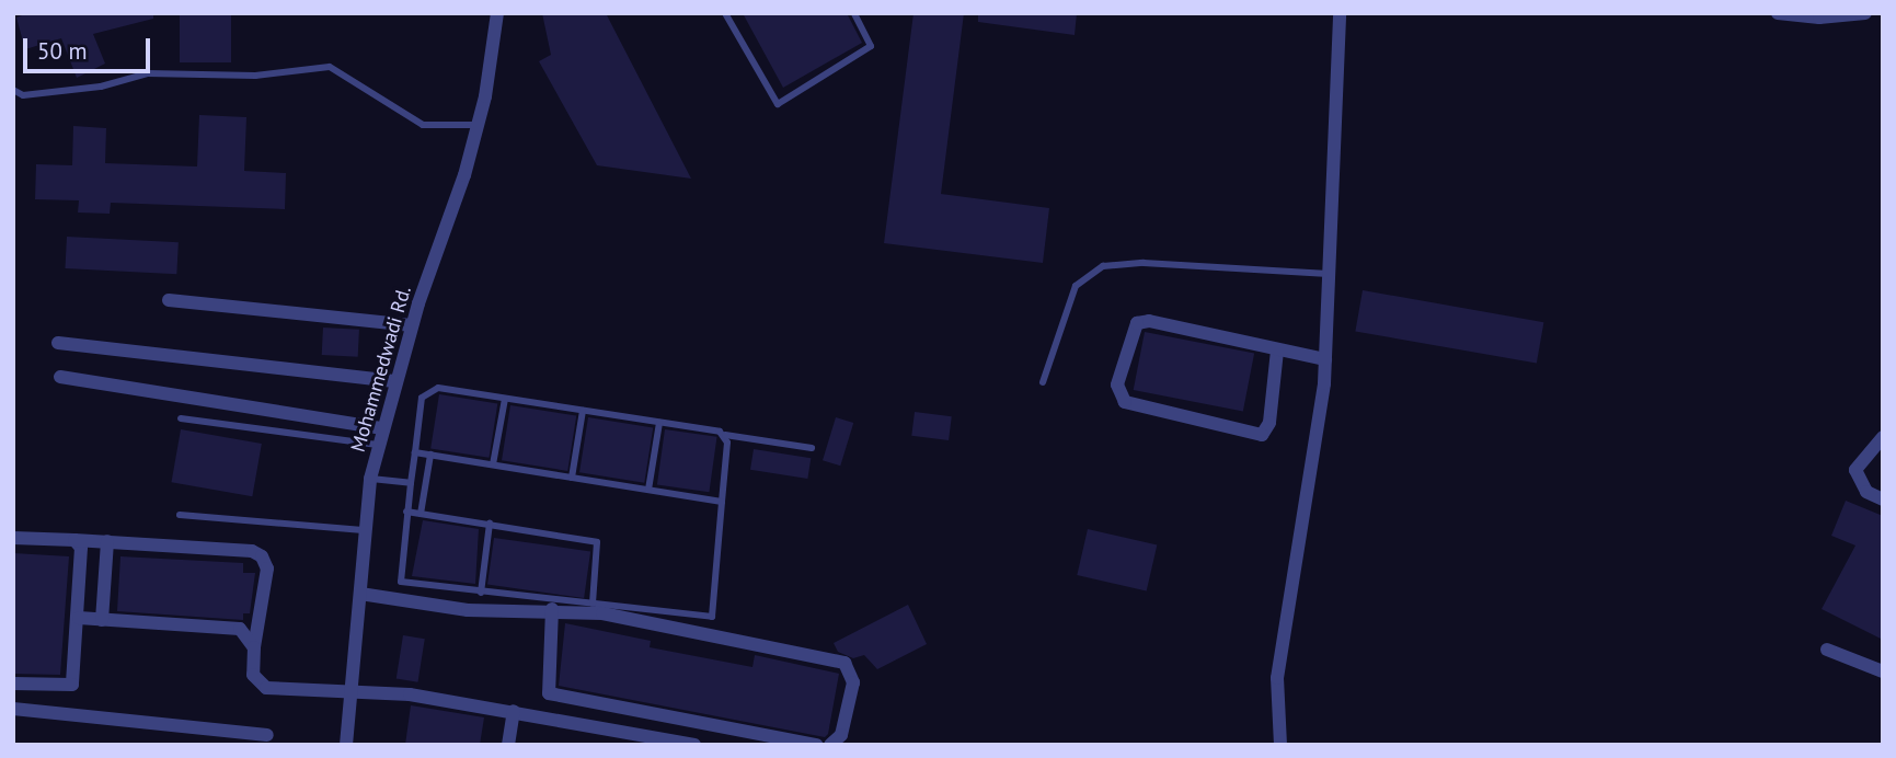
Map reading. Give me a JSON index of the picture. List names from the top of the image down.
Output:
{
  "streets": {
    "street": ["Mohammedwadi Rd."]
  },
  "scale_bar": "50 m"
}
